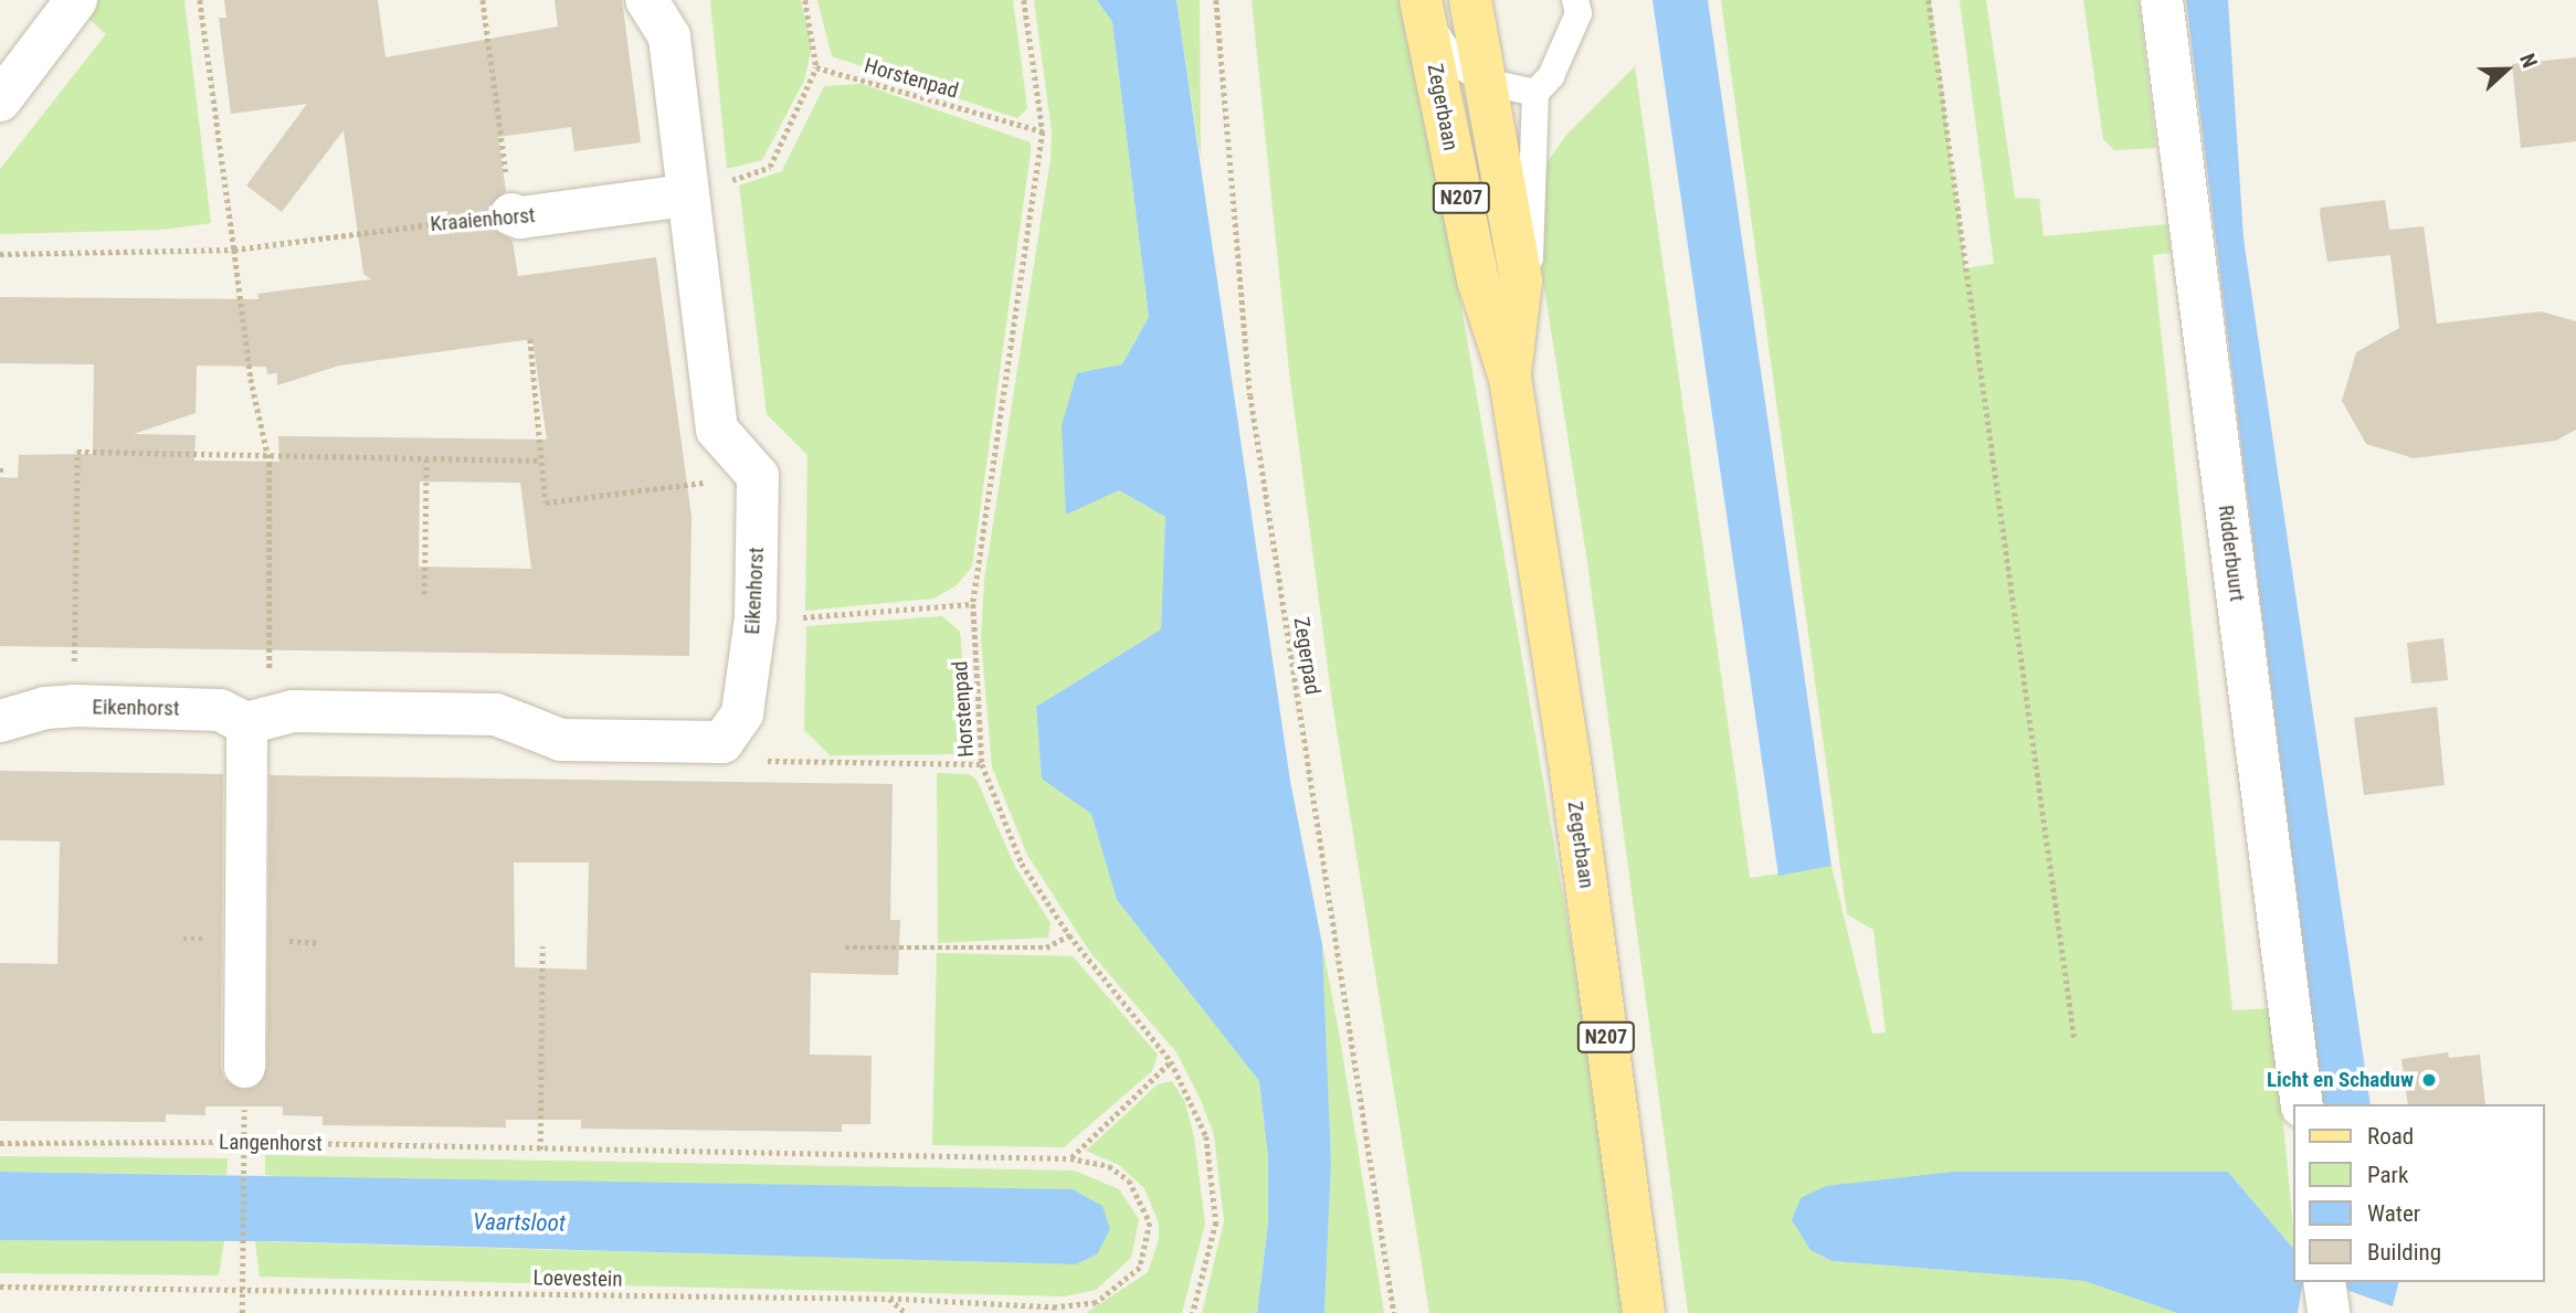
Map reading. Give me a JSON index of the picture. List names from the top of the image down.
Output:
{
  "streets": {
    "main road": ["Zegerbaan", "N207"],
    "street": ["Kraaienhorst", "Ridderbuurt", "Eikenhorst"],
    "path": [
      "Horstenpad",
      "Zegerpad",
      "Langenhorst",
      "Loevestein"
    ]
  },
  "crossings": [
    ["Kraaienhorst", "Eikenhorst"],
    ["Langenhorst", "Loevestein"]
  ],
  "water": ["Vaartsloot"],
  "places": ["Licht en Schaduw"],
  "legend": [
    "Road",
    "Park",
    "Water",
    "Building"
  ],
  "north": "right"
}
